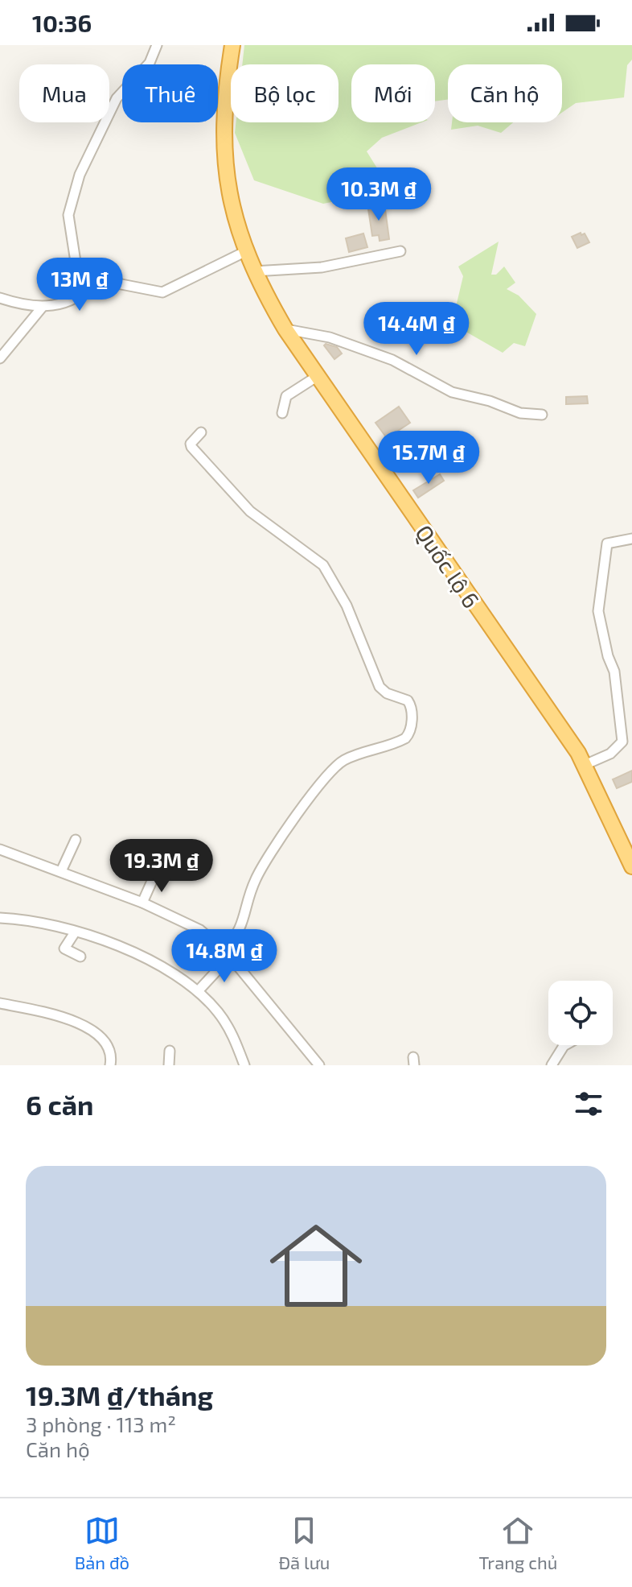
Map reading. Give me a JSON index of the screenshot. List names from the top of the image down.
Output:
{
  "streets": {
    "highway": ["Quốc lộ 6"]
  },
  "page": {
    "status": "10:36",
    "chip": [
      "Mua",
      "Thuê",
      "Bộ lọc",
      "Mới",
      "Căn hộ"
    ],
    "price": [
      "10.3M ₫",
      "13M ₫",
      "14.4M ₫",
      "15.7M ₫",
      "19.3M ₫",
      "14.8M ₫"
    ],
    "heading": "6 căn",
    "list": [
      {
        "name": "19.3M ₫/tháng",
        "note": "3 phòng · 113 m² · Căn hộ"
      }
    ],
    "tabs": ["Bản đồ", "Đã lưu", "Trang chủ"]
  }
}
